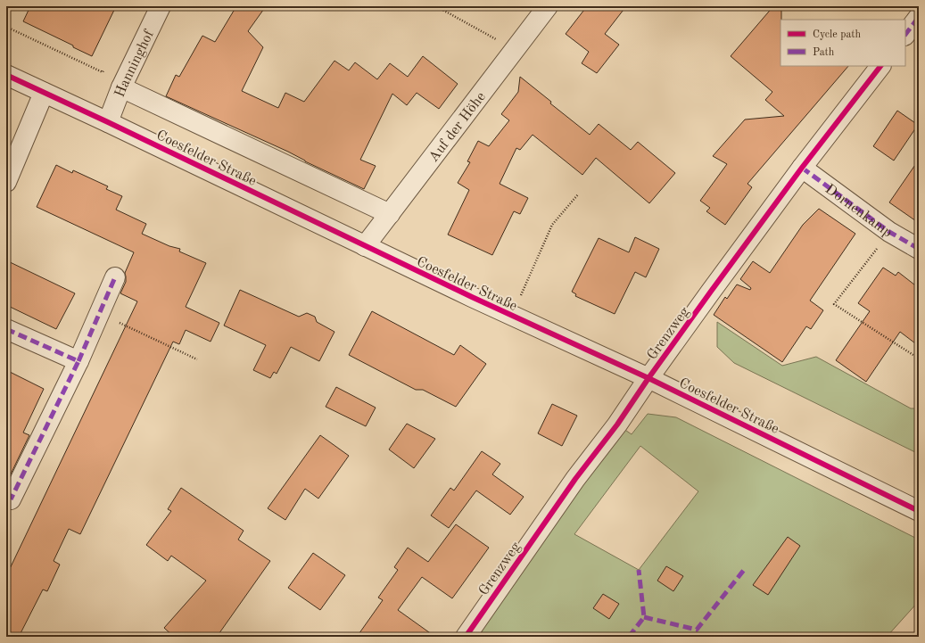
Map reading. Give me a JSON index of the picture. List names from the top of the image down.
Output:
{
  "streets": {
    "street": [
      "Hanninghof",
      "Auf der Höhe",
      "Coesfelder Straße",
      "Dornenkamp",
      "Grenzweg"
    ]
  },
  "crossings": [
    ["Hanninghof", "Coesfelder Straße"],
    ["Auf der Höhe", "Coesfelder Straße"],
    ["Coesfelder Straße", "Grenzweg"],
    ["Dornenkamp", "Grenzweg"]
  ],
  "legend": ["Cycle path", "Path"]
}
